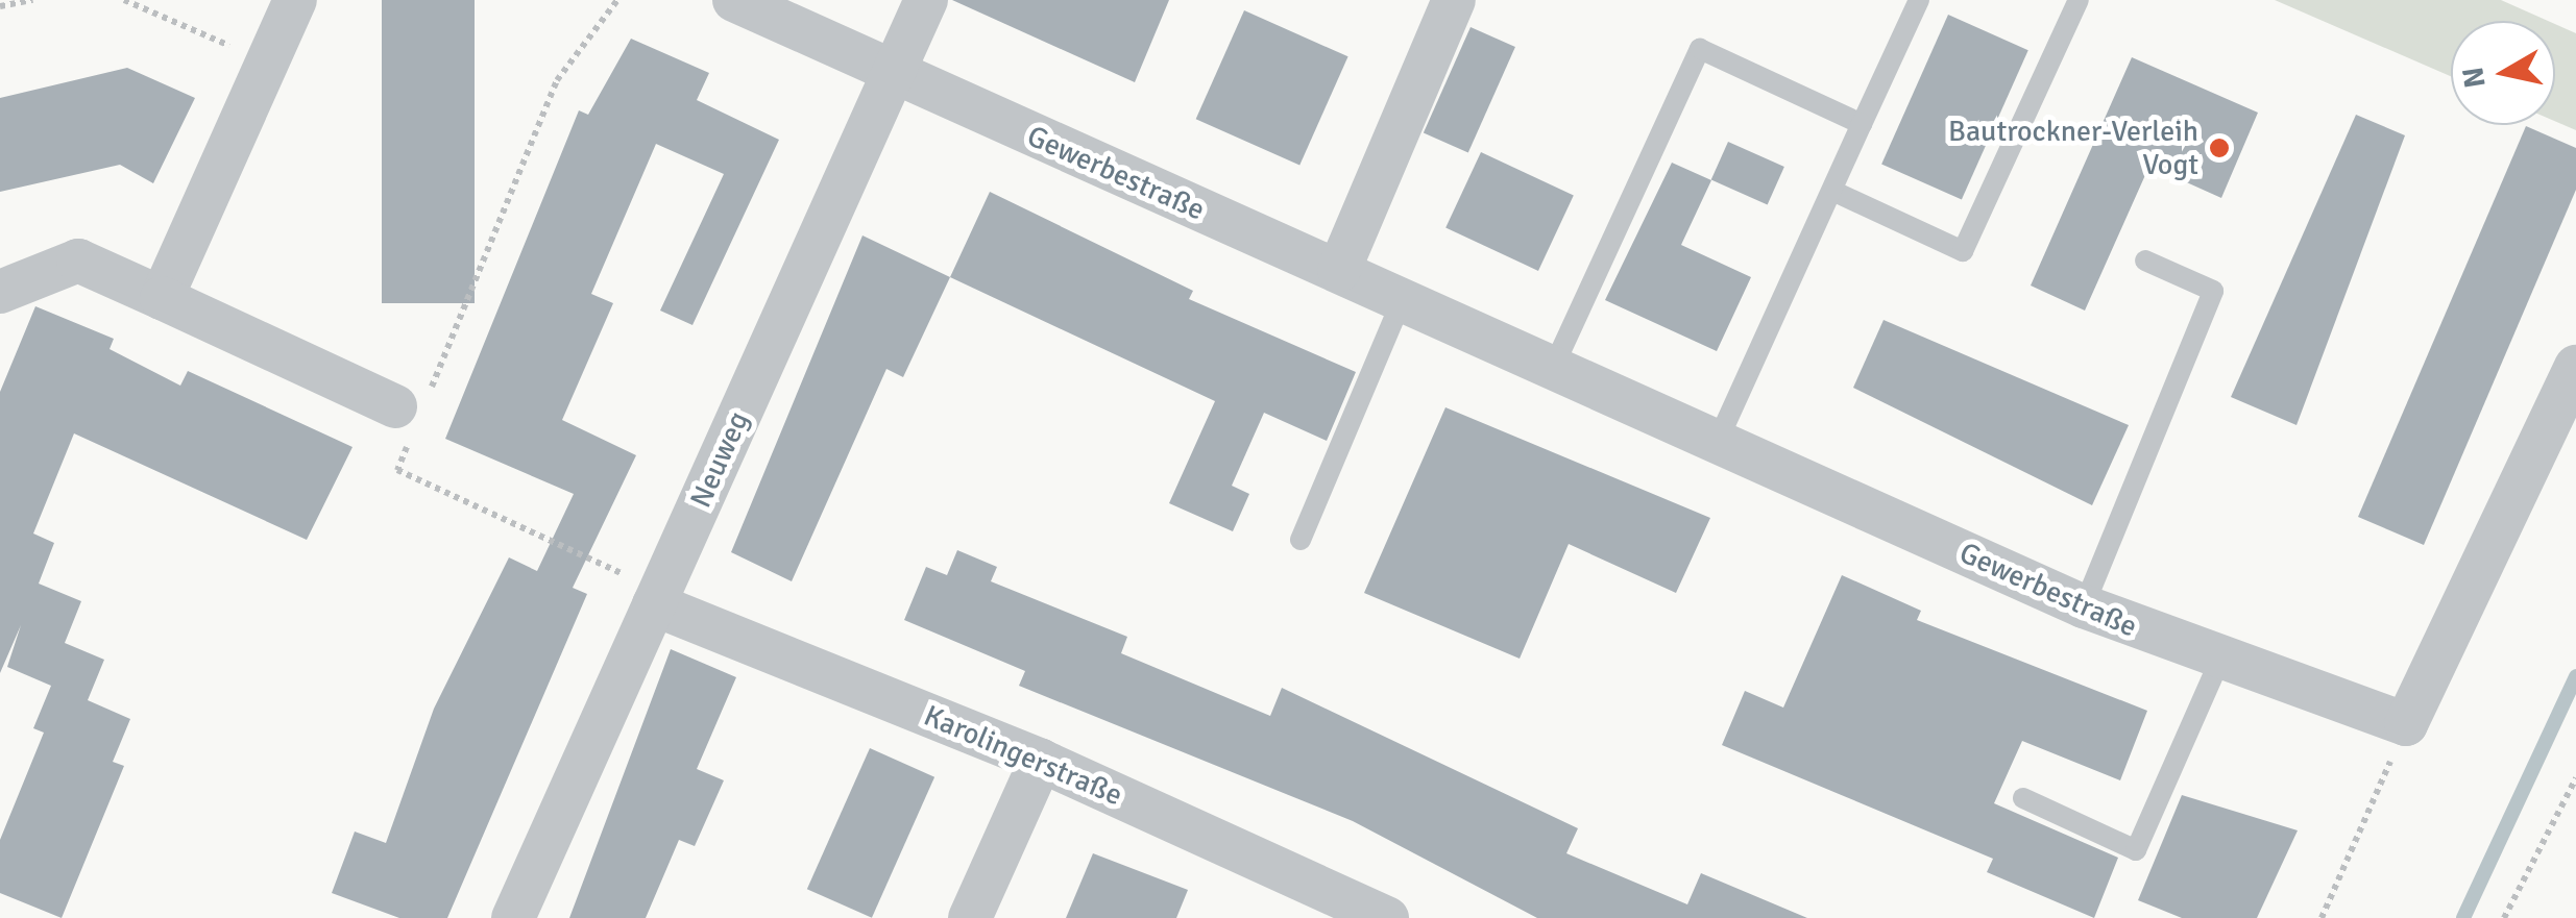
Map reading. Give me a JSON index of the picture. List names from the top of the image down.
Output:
{
  "streets": {
    "street": ["Gewerbestraße", "Neuweg", "Karolingerstraße"]
  },
  "crossings": [
    ["Gewerbestraße", "Neuweg"],
    ["Neuweg", "Karolingerstraße"]
  ],
  "places": ["Bautrockner-Verleih Vogt"],
  "north": "left"
}
